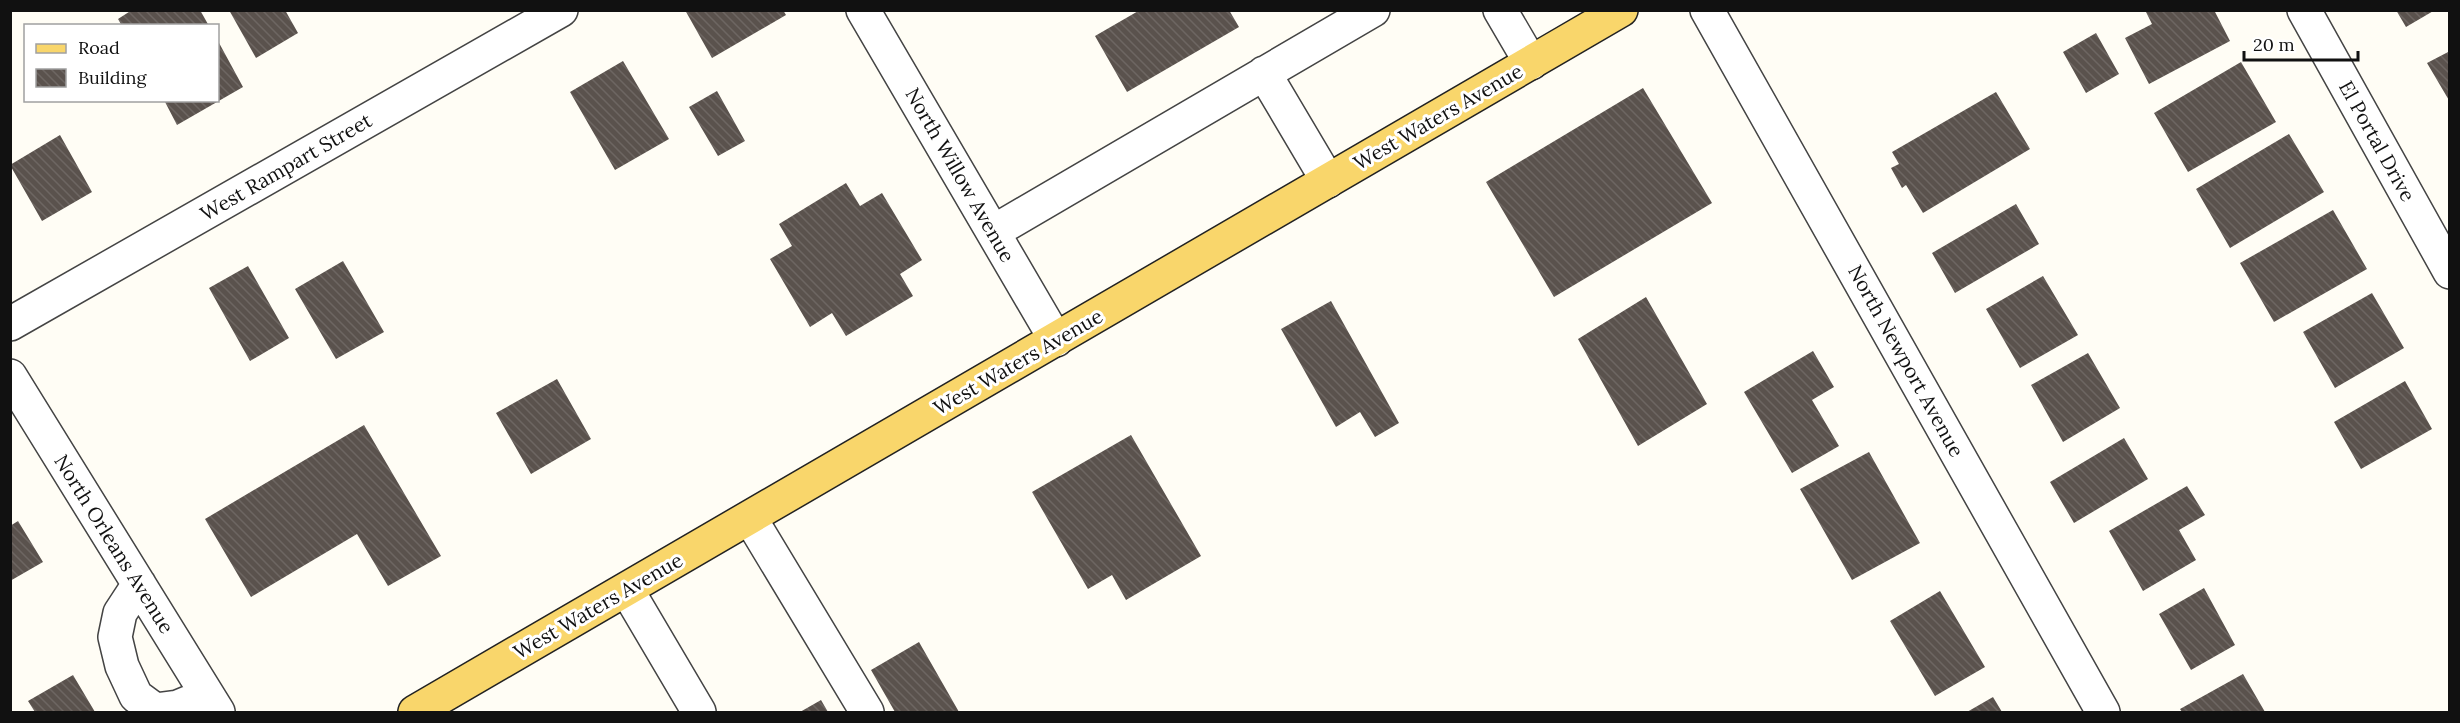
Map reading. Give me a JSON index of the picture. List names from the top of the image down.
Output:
{
  "streets": {
    "main road": ["West Waters Avenue"],
    "street": [
      "El Portal Drive",
      "West Rampart Street",
      "North Willow Avenue",
      "North Newport Avenue",
      "North Orleans Avenue"
    ]
  },
  "crossings": [
    ["West Waters Avenue", "North Willow Avenue"]
  ],
  "legend": ["Road", "Building"],
  "scale_bar": "20 m"
}
